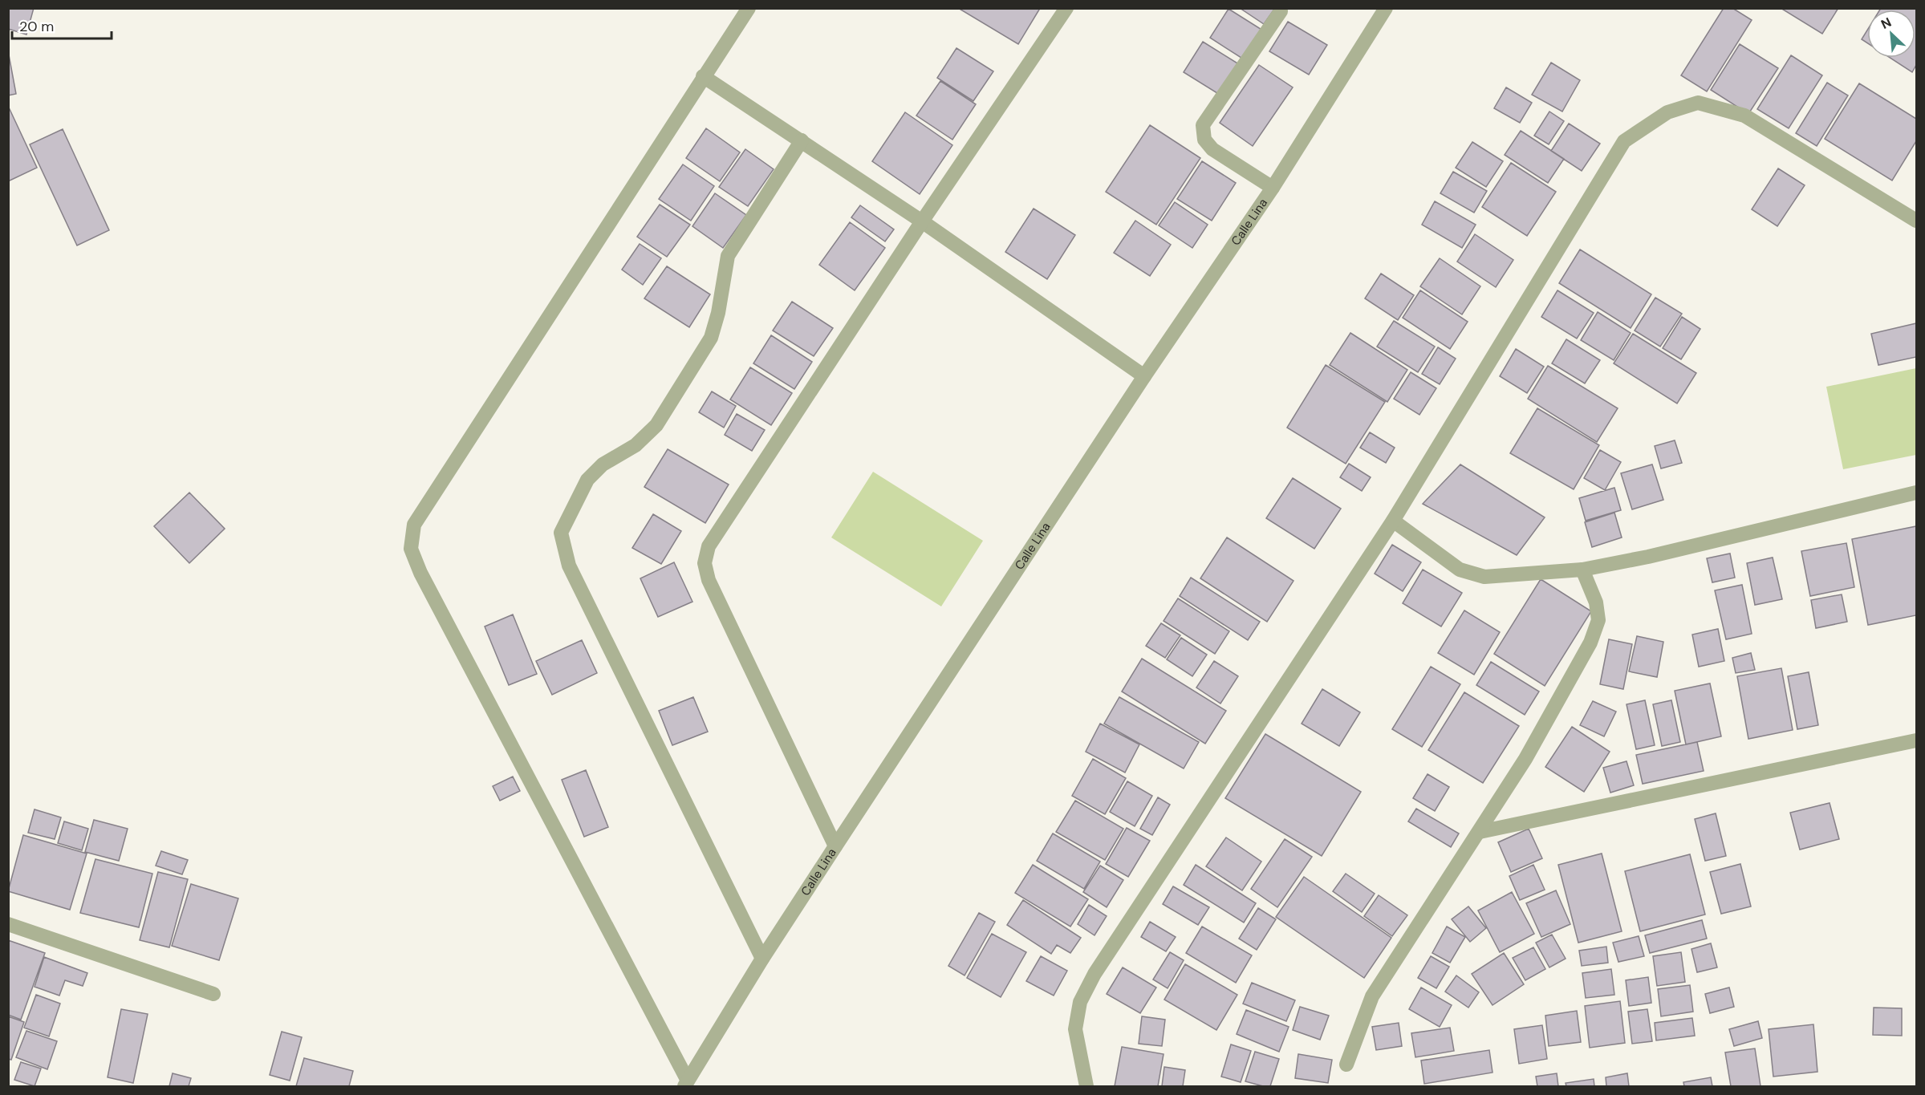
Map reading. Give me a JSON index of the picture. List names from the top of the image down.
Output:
{
  "streets": {
    "street": ["Calle Lina"]
  },
  "scale_bar": "20 m",
  "north": "top left"
}
